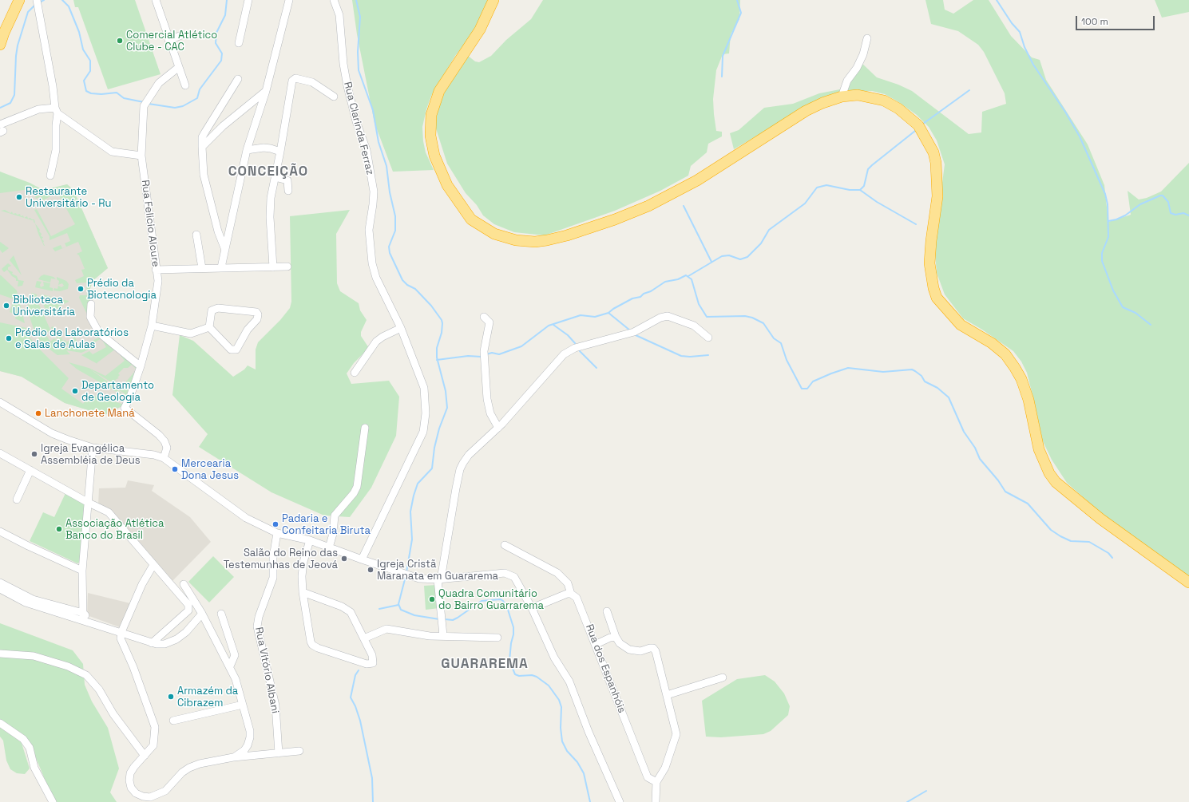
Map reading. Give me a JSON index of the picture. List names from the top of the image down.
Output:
{
  "streets": {
    "street": [
      "Rua Clarinda Ferraz",
      "Rua Felicio Alcure",
      "Rua dos Espanhóis",
      "Rua Vitório Albani"
    ]
  },
  "districts": ["CONCEIÇÃO", "GUARAREMA"],
  "places": [
    "Comercial Atlético Clube - CAC",
    "Restaurante Universitário - Ru",
    "Prédio da Biotecnologia",
    "Biblioteca Universitária",
    "Prédio de Laboratórios e Salas de Aulas",
    "Departamento de Geologia",
    "Lanchonete Maná",
    "Igreja Evangélica Assembléia de Deus",
    "Mercearia Dona Jesus",
    "Padaria e Confeitaria Biruta",
    "Associação Atlética Banco do Brasil",
    "Salão do Reino das Testemunhas de Jeová",
    "Igreja Cristã Maranata em Guararema",
    "Quadra Comunitário do Bairro Guarrarema",
    "Armazém da Cibrazem"
  ],
  "scale_bar": "100 m"
}
